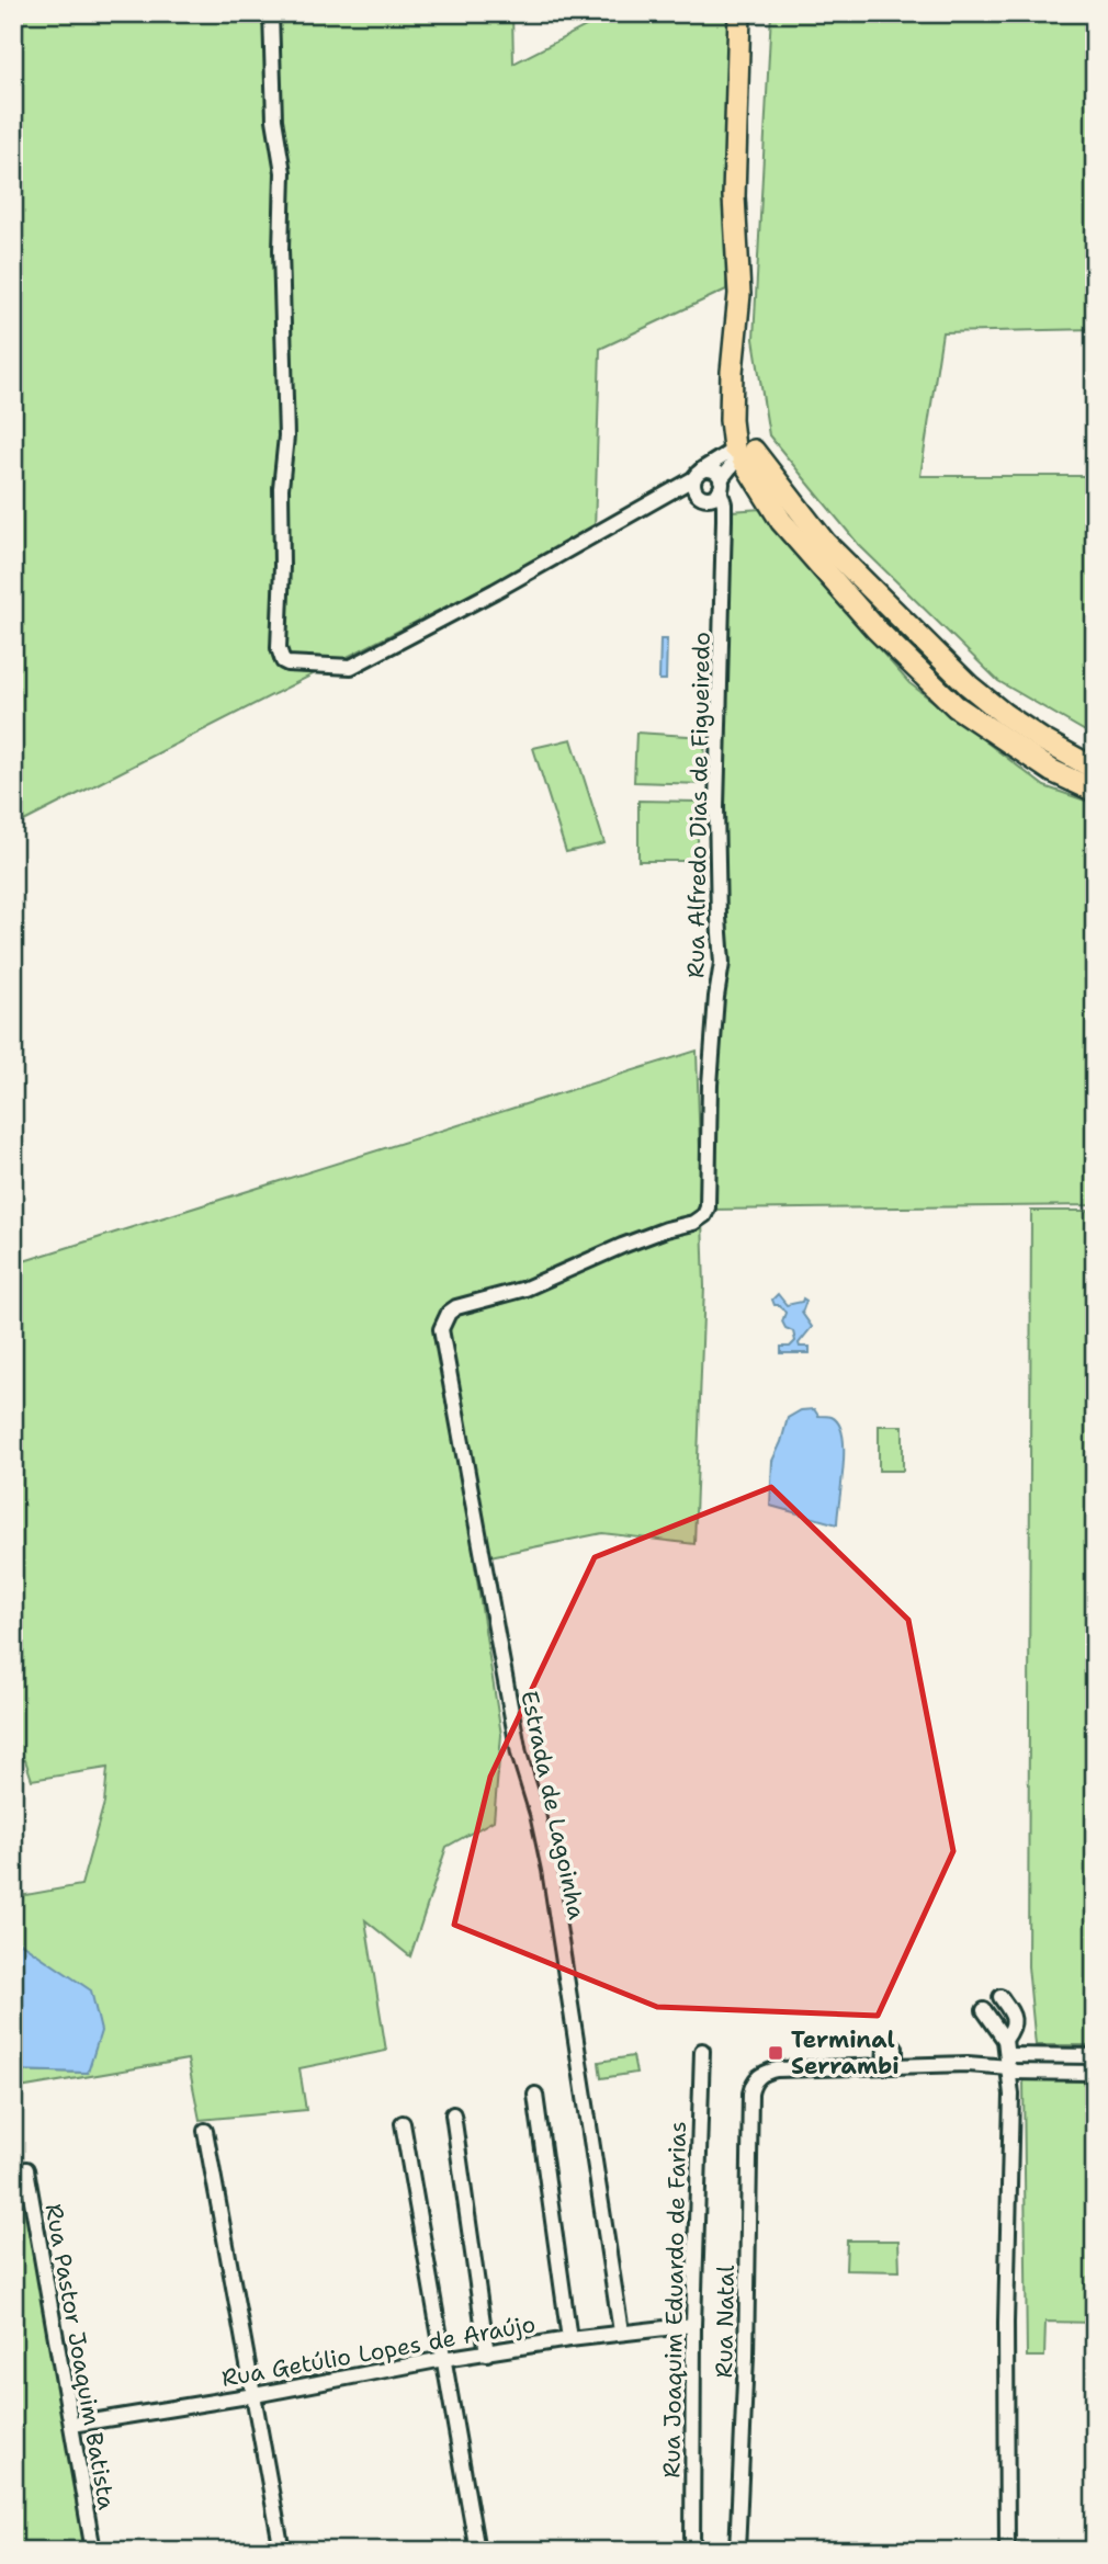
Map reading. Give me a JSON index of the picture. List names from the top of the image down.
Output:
{
  "streets": {
    "street": [
      "Rua Alfredo Dias de Figueiredo",
      "Estrada de Lagoinha",
      "Rua Joaquim Eduardo de Farias",
      "Rua Natal",
      "Rua Getúlio Lopes de Araújo",
      "Rua Pastor Joaquim Batista"
    ]
  },
  "crossings": [
    ["Rua Alfredo Dias de Figueiredo", "Estrada de Lagoinha"],
    ["Estrada de Lagoinha", "Rua Getúlio Lopes de Araújo"],
    ["Rua Joaquim Eduardo de Farias", "Rua Getúlio Lopes de Araújo"],
    ["Rua Getúlio Lopes de Araújo", "Rua Pastor Joaquim Batista"]
  ],
  "places": {
    "transit": ["Terminal Serrambi"]
  }
}
